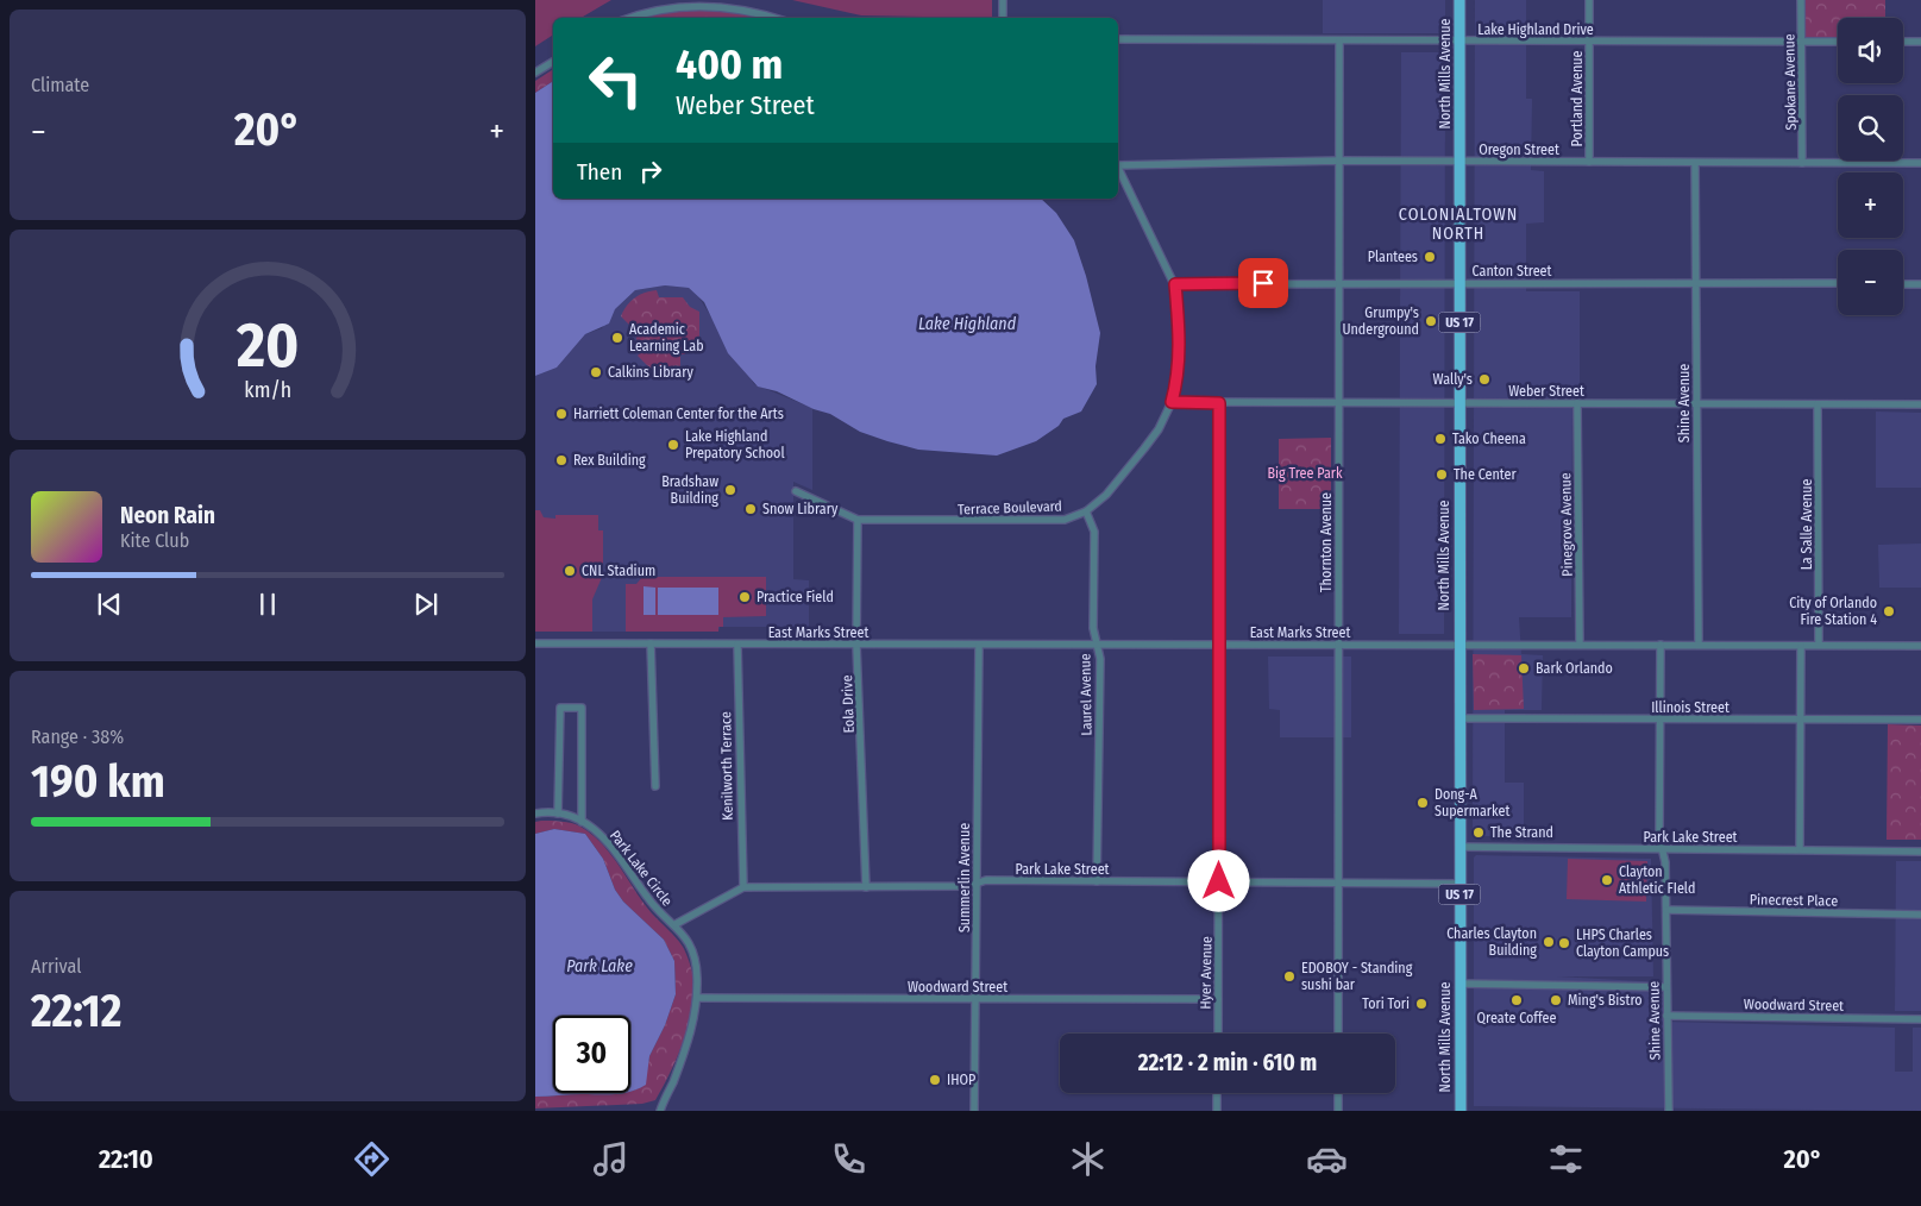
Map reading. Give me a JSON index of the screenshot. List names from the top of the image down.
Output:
{
  "streets": {
    "main road": ["North Mills Avenue", "US 17"],
    "street": [
      "Lake Highland Drive",
      "Spokane Avenue",
      "Portland Avenue",
      "Oregon Street",
      "Canton Street",
      "Weber Street",
      "Shine Avenue",
      "Terrace Boulevard",
      "Pinegrove Avenue",
      "La Salle Avenue",
      "Thornton Avenue",
      "East Marks Street",
      "Laurel Avenue",
      "Eola Drive",
      "Illinois Street",
      "Kenilworth Terrace",
      "Park Lake Street",
      "Park Lake Circle",
      "Summerlin Avenue",
      "Pinecrest Place",
      "Hyer Avenue",
      "Woodward Street"
    ]
  },
  "crossings": [
    ["Lake Highland Drive", "North Mills Avenue"],
    ["Lake Highland Drive", "Spokane Avenue"],
    ["Lake Highland Drive", "Portland Avenue"],
    ["Lake Highland Drive", "Thornton Avenue"],
    ["North Mills Avenue", "Oregon Street"],
    ["North Mills Avenue", "Canton Street"],
    ["North Mills Avenue", "Weber Street"],
    ["North Mills Avenue", "East Marks Street"],
    ["North Mills Avenue", "Illinois Street"],
    ["North Mills Avenue", "Park Lake Street"],
    ["Spokane Avenue", "Oregon Street"],
    ["Portland Avenue", "Oregon Street"],
    ["Oregon Street", "Shine Avenue"],
    ["Oregon Street", "Thornton Avenue"],
    ["Canton Street", "Shine Avenue"],
    ["Canton Street", "Terrace Boulevard"],
    ["Canton Street", "Thornton Avenue"],
    ["Weber Street", "Shine Avenue"],
    ["Weber Street", "Terrace Boulevard"],
    ["Weber Street", "Pinegrove Avenue"],
    ["Weber Street", "La Salle Avenue"],
    ["Weber Street", "Thornton Avenue"],
    ["Weber Street", "Hyer Avenue"],
    ["Shine Avenue", "East Marks Street"],
    ["Shine Avenue", "Illinois Street"],
    ["Shine Avenue", "Park Lake Street"],
    ["Shine Avenue", "Pinecrest Place"],
    ["Shine Avenue", "Woodward Street"],
    ["Terrace Boulevard", "Laurel Avenue"],
    ["Terrace Boulevard", "Eola Drive"],
    ["Pinegrove Avenue", "East Marks Street"],
    ["La Salle Avenue", "East Marks Street"],
    ["Thornton Avenue", "East Marks Street"],
    ["Thornton Avenue", "Park Lake Street"],
    ["East Marks Street", "Laurel Avenue"],
    ["East Marks Street", "Eola Drive"],
    ["East Marks Street", "Kenilworth Terrace"],
    ["East Marks Street", "Summerlin Avenue"],
    ["East Marks Street", "Hyer Avenue"],
    ["Laurel Avenue", "Park Lake Street"],
    ["Eola Drive", "Park Lake Street"],
    ["Kenilworth Terrace", "Park Lake Street"],
    ["Park Lake Street", "Park Lake Circle"],
    ["Park Lake Street", "Summerlin Avenue"],
    ["Park Lake Street", "Hyer Avenue"],
    ["Park Lake Circle", "Woodward Street"],
    ["Summerlin Avenue", "Woodward Street"],
    ["Hyer Avenue", "Woodward Street"]
  ],
  "districts": ["COLONIALTOWN NORTH"],
  "water": ["Lake Highland", "Park Lake"],
  "parks": ["Big Tree Park"],
  "places": [
    "Plantees",
    "Grumpy's Underground",
    "Academic Learning Lab",
    "Calkins Library",
    "Wally's",
    "Harriett Coleman Center for the Arts",
    "Tako Cheena",
    "Lake Highland Prepatory School",
    "Rex Building",
    "The Center",
    "Bradshaw Building",
    "Snow Library",
    "CNL Stadium",
    "Practice Field",
    "City of Orlando Fire Station 4",
    "Bark Orlando",
    "Dong-A Supermarket",
    "The Strand",
    "Clayton Athletic FIeld",
    "Charles Clayton Building",
    "LHPS Charles Clayton Campus",
    "EDOBOY - Standing sushi bar",
    "Qreate Coffee",
    "Ming's Bistro",
    "Tori Tori",
    "IHOP"
  ],
  "page": {
    "tile": [
      "Climate",
      ["Range · 38%", "190 km"],
      ["Arrival", "22:12"]
    ],
    "map_buttons": ["+", "−"],
    "turn": ["400 m", "Weber Street"],
    "heat": ["−", "20°", "+"],
    "then": "Then",
    "song": ["Neon Rain", "Kite Club"],
    "limit": "30",
    "trip": "22:12 · 2 min · 610 m",
    "tabs": ["22:10", "20°"],
    "gauge": ["20", "km/h"]
  }
}
